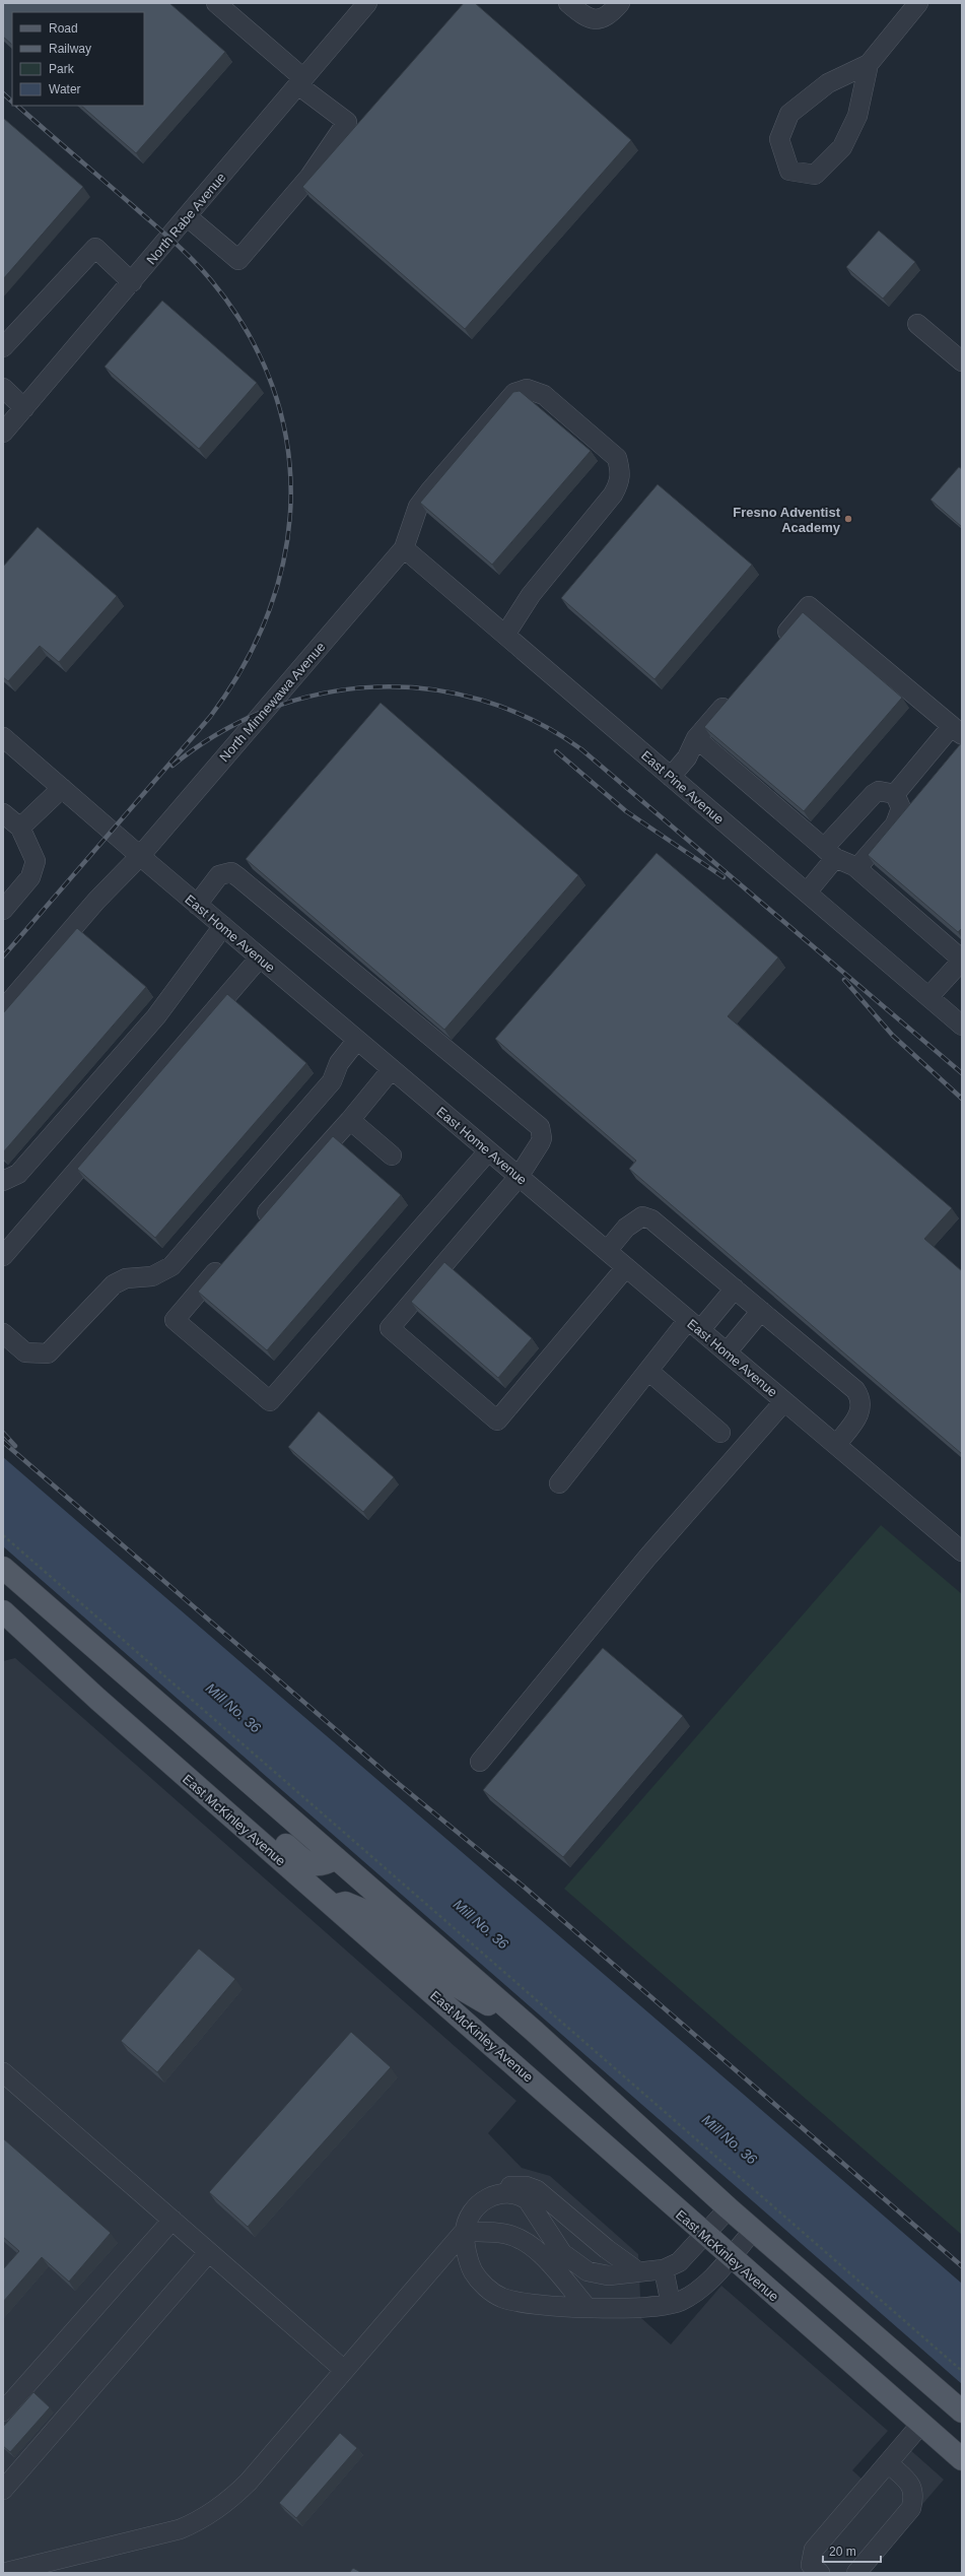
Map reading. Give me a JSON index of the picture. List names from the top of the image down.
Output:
{
  "streets": {
    "main road": ["East McKinley Avenue"],
    "street": [
      "North Rabe Avenue",
      "North Minnewawa Avenue",
      "East Pine Avenue",
      "East Home Avenue"
    ]
  },
  "crossings": [
    ["North Minnewawa Avenue", "East Pine Avenue"],
    ["North Minnewawa Avenue", "East Home Avenue"]
  ],
  "water": ["Mill No. 36"],
  "places": ["Fresno Adventist Academy"],
  "legend": [
    "Road",
    "Railway",
    "Park",
    "Water"
  ],
  "scale_bar": "20 m"
}
